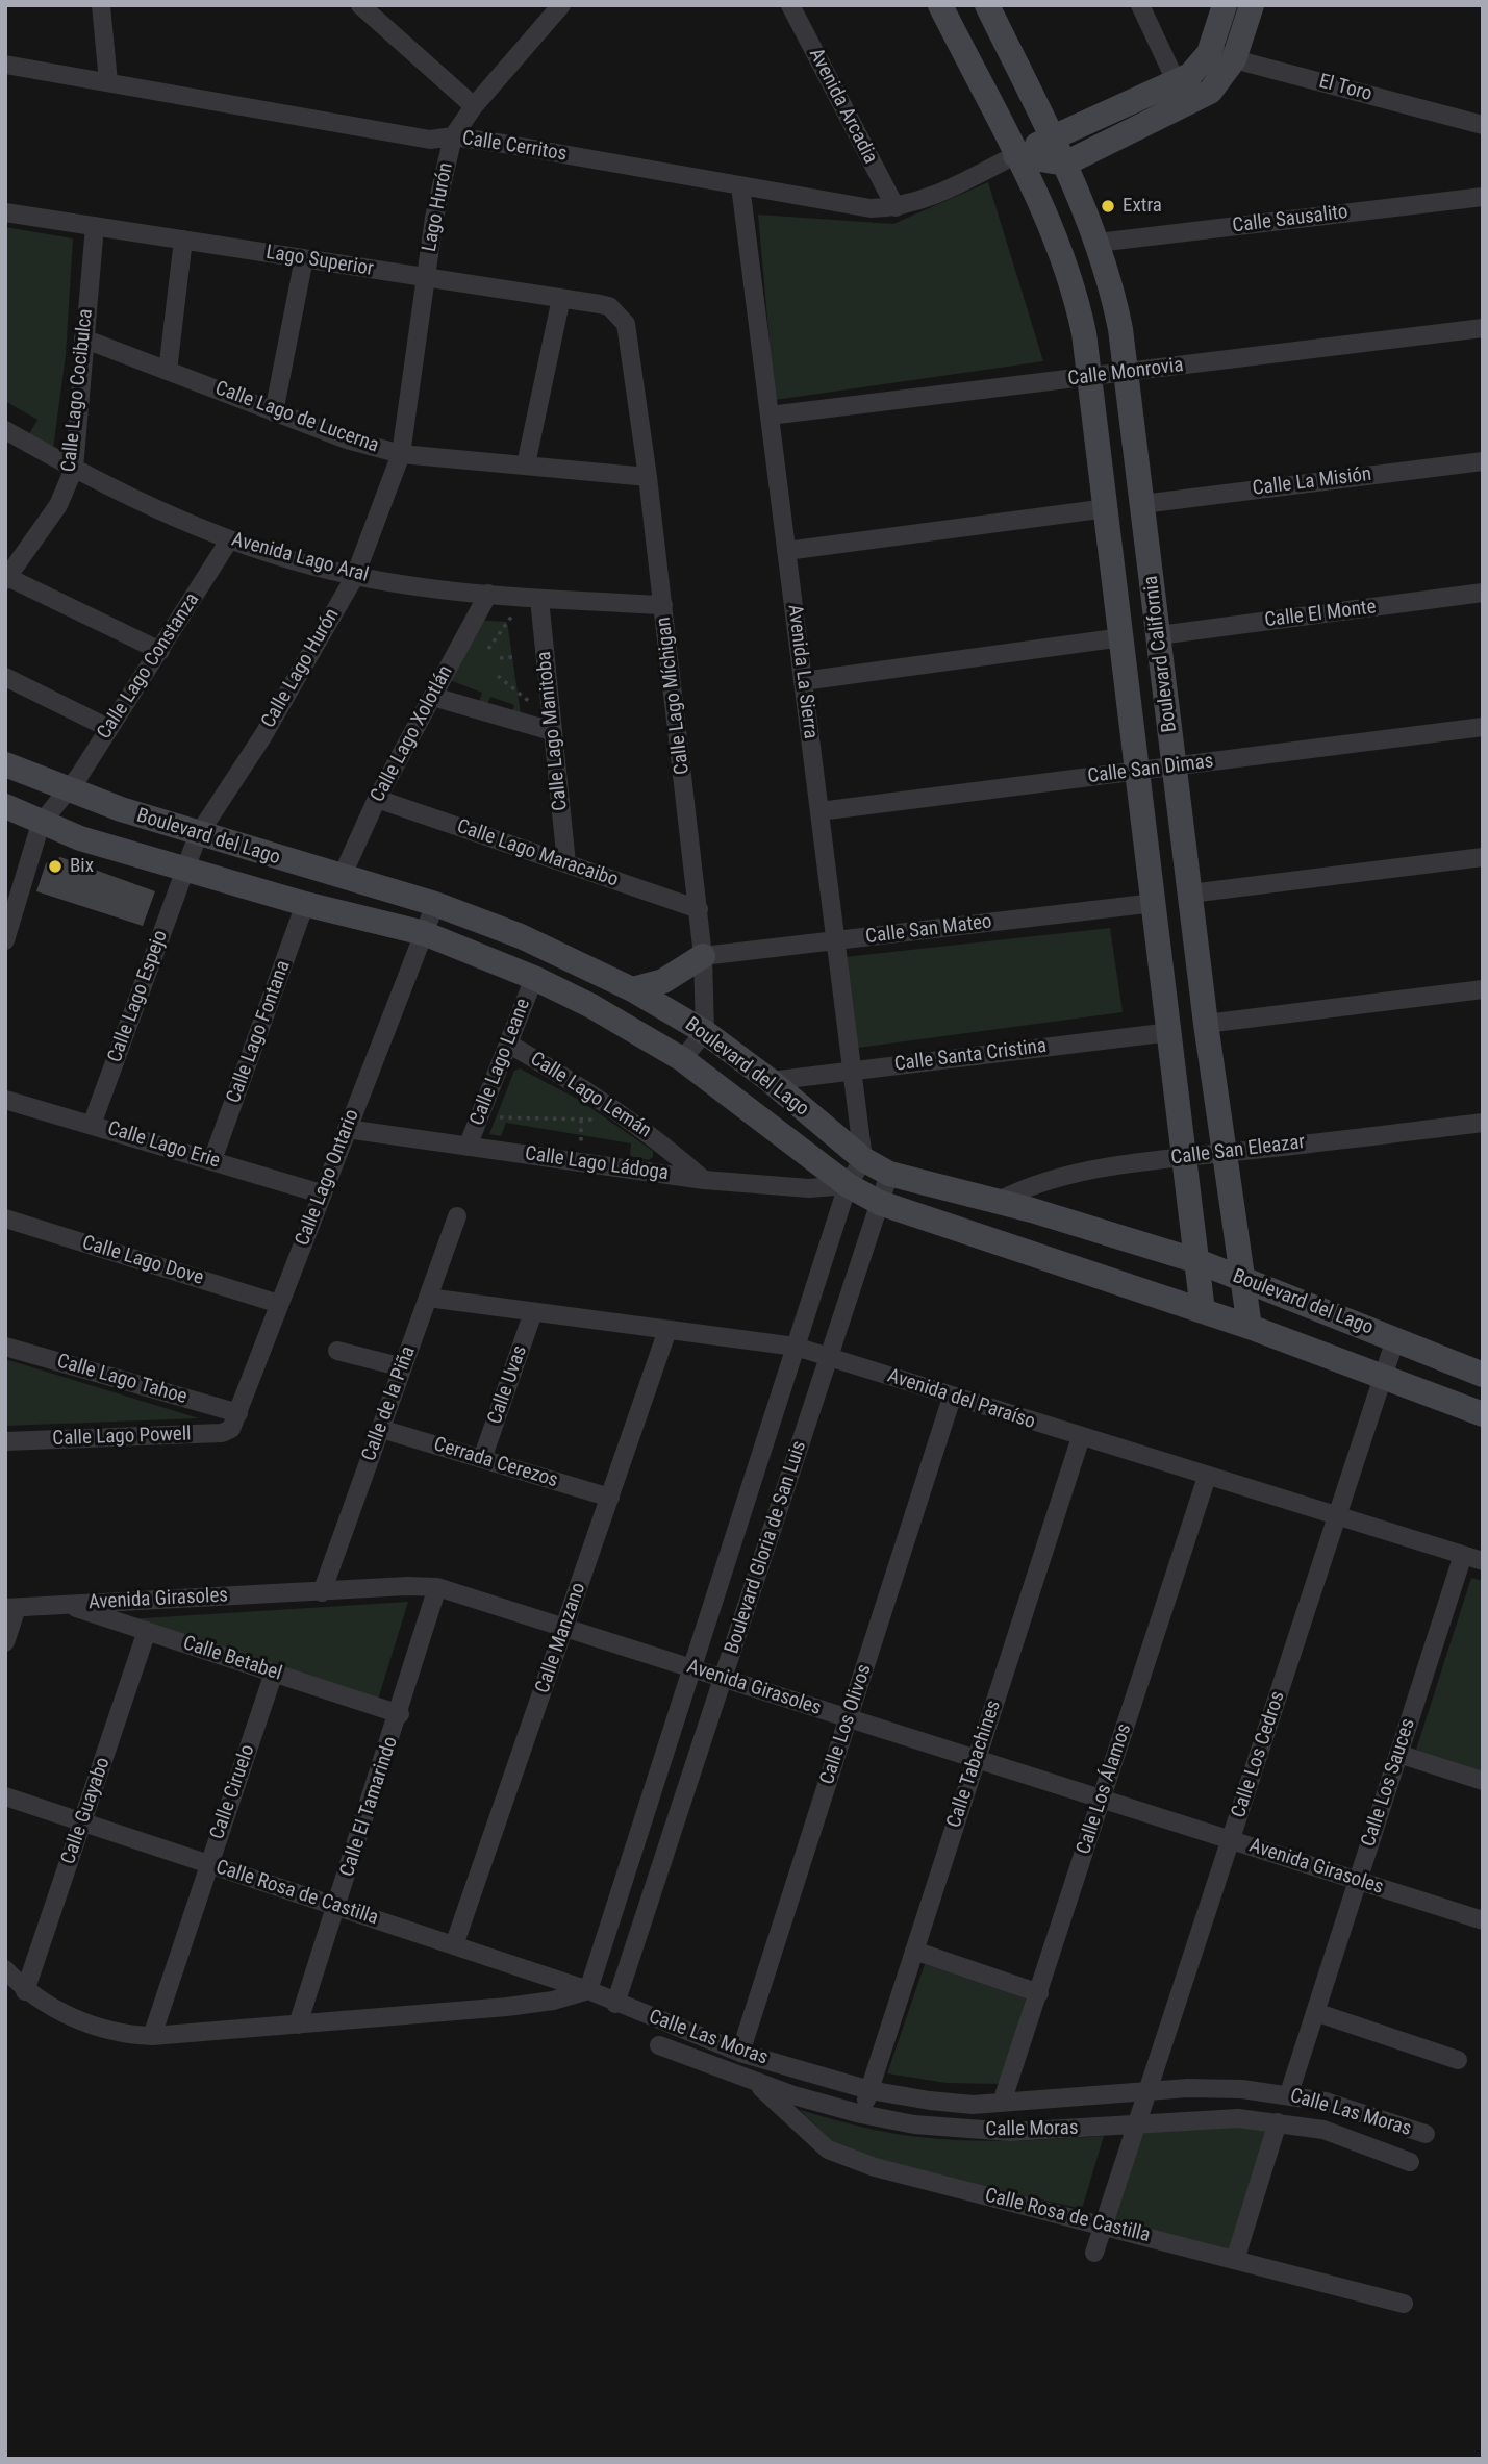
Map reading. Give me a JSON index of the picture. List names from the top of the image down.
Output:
{
  "streets": {
    "street": [
      "El Toro",
      "Avenida Arcadia",
      "Calle Cerritos",
      "Lago Hurón",
      "Calle Sausalito",
      "Lago Superior",
      "Calle Monrovia",
      "Calle Lago Cocibulca",
      "Calle Lago de Lucerna",
      "Calle La Misión",
      "Avenida Lago Aral",
      "Calle El Monte",
      "Boulevard California",
      "Calle Lago Constanza",
      "Calle Lago Hurón",
      "Avenida La Sierra",
      "Calle Lago Míchigan",
      "Calle Lago Manitoba",
      "Calle Lago Xolotlán",
      "Calle San Dimas",
      "Boulevard del Lago",
      "Calle Lago Maracaibo",
      "Calle San Mateo",
      "Calle Lago Espejo",
      "Calle Lago Fontana",
      "Calle Santa Cristina",
      "Calle Lago Leane",
      "Calle Lago Lemán",
      "Calle Lago Erie",
      "Calle San Eleazar",
      "Calle Lago Ládoga",
      "Calle Lago Ontario",
      "Calle Lago Dove",
      "Calle Lago Tahoe",
      "Calle Uvas",
      "Avenida del Paraíso",
      "Calle de la Piña",
      "Calle Lago Powell",
      "Cerrada Cerezos",
      "Boulevard Gloria de San Luis",
      "Avenida Girasoles",
      "Calle Manzano",
      "Calle Betabel",
      "Calle Los Olivos",
      "Calle Los Cedros",
      "Calle Tabachines",
      "Calle Los Sauces",
      "Calle Los Álamos",
      "Calle Ciruelo",
      "Calle El Tamarindo",
      "Calle Guayabo",
      "Calle Rosa de Castilla",
      "Calle Las Moras",
      "Calle Moras"
    ]
  },
  "crossings": [
    ["Avenida Arcadia", "Calle Cerritos"],
    ["Calle Cerritos", "Lago Hurón"],
    ["Calle Cerritos", "Boulevard California"],
    ["Calle Cerritos", "Avenida La Sierra"],
    ["Lago Hurón", "Lago Superior"],
    ["Lago Hurón", "Calle Lago Hurón"],
    ["Calle Sausalito", "Boulevard California"],
    ["Lago Superior", "Calle Lago Cocibulca"],
    ["Lago Superior", "Calle Lago Hurón"],
    ["Lago Superior", "Calle Lago Míchigan"],
    ["Calle Monrovia", "Boulevard California"],
    ["Calle Monrovia", "Avenida La Sierra"],
    ["Calle Lago Cocibulca", "Calle Lago de Lucerna"],
    ["Calle Lago Cocibulca", "Avenida Lago Aral"],
    ["Calle Lago de Lucerna", "Calle Lago Hurón"],
    ["Calle Lago de Lucerna", "Calle Lago Míchigan"],
    ["Calle La Misión", "Boulevard California"],
    ["Avenida Lago Aral", "Calle Lago Constanza"],
    ["Avenida Lago Aral", "Calle Lago Hurón"],
    ["Avenida Lago Aral", "Calle Lago Míchigan"],
    ["Avenida Lago Aral", "Calle Lago Manitoba"],
    ["Avenida Lago Aral", "Calle Lago Xolotlán"],
    ["Calle El Monte", "Boulevard California"],
    ["Boulevard California", "Calle San Dimas"],
    ["Boulevard California", "Boulevard del Lago"],
    ["Boulevard California", "Calle San Mateo"],
    ["Boulevard California", "Calle Santa Cristina"],
    ["Boulevard California", "Calle San Eleazar"],
    ["Calle Lago Constanza", "Boulevard del Lago"],
    ["Calle Lago Hurón", "Boulevard del Lago"],
    ["Calle Lago Hurón", "Calle Lago Espejo"],
    ["Avenida La Sierra", "Calle San Dimas"],
    ["Avenida La Sierra", "Boulevard del Lago"],
    ["Avenida La Sierra", "Calle San Mateo"],
    ["Avenida La Sierra", "Calle Santa Cristina"],
    ["Avenida La Sierra", "Boulevard Gloria de San Luis"],
    ["Calle Lago Míchigan", "Boulevard del Lago"],
    ["Calle Lago Míchigan", "Calle Lago Maracaibo"],
    ["Calle Lago Míchigan", "Calle San Mateo"],
    ["Calle Lago Manitoba", "Calle Lago Maracaibo"],
    ["Calle Lago Xolotlán", "Boulevard del Lago"],
    ["Calle Lago Xolotlán", "Calle Lago Maracaibo"],
    ["Boulevard del Lago", "Calle Lago Espejo"],
    ["Boulevard del Lago", "Calle Lago Fontana"],
    ["Boulevard del Lago", "Calle Santa Cristina"],
    ["Boulevard del Lago", "Calle Lago Leane"],
    ["Boulevard del Lago", "Calle San Eleazar"],
    ["Boulevard del Lago", "Calle Lago Ládoga"],
    ["Boulevard del Lago", "Calle Lago Ontario"],
    ["Boulevard del Lago", "Boulevard Gloria de San Luis"],
    ["Boulevard del Lago", "Calle Los Cedros"],
    ["Calle Lago Espejo", "Calle Lago Erie"],
    ["Calle Lago Fontana", "Calle Lago Erie"],
    ["Calle Lago Leane", "Calle Lago Lemán"],
    ["Calle Lago Leane", "Calle Lago Ládoga"],
    ["Calle Lago Lemán", "Calle Lago Ládoga"],
    ["Calle Lago Erie", "Calle Lago Ontario"],
    ["Calle Lago Ládoga", "Calle Lago Ontario"],
    ["Calle Lago Ládoga", "Boulevard Gloria de San Luis"],
    ["Calle Lago Ontario", "Calle Lago Dove"],
    ["Calle Lago Ontario", "Calle Lago Tahoe"],
    ["Calle Lago Ontario", "Calle Lago Powell"],
    ["Calle Lago Tahoe", "Calle Lago Powell"],
    ["Calle Uvas", "Avenida del Paraíso"],
    ["Calle Uvas", "Cerrada Cerezos"],
    ["Avenida del Paraíso", "Calle de la Piña"],
    ["Avenida del Paraíso", "Boulevard Gloria de San Luis"],
    ["Avenida del Paraíso", "Calle Manzano"],
    ["Avenida del Paraíso", "Calle Los Olivos"],
    ["Avenida del Paraíso", "Calle Los Cedros"],
    ["Avenida del Paraíso", "Calle Tabachines"],
    ["Avenida del Paraíso", "Calle Los Sauces"],
    ["Avenida del Paraíso", "Calle Los Álamos"],
    ["Calle de la Piña", "Cerrada Cerezos"],
    ["Calle de la Piña", "Avenida Girasoles"],
    ["Cerrada Cerezos", "Calle Manzano"],
    ["Boulevard Gloria de San Luis", "Avenida Girasoles"],
    ["Boulevard Gloria de San Luis", "Calle Rosa de Castilla"],
    ["Boulevard Gloria de San Luis", "Calle Las Moras"],
    ["Avenida Girasoles", "Calle Manzano"],
    ["Avenida Girasoles", "Calle Betabel"],
    ["Avenida Girasoles", "Calle Los Olivos"],
    ["Avenida Girasoles", "Calle Los Cedros"],
    ["Avenida Girasoles", "Calle Tabachines"],
    ["Avenida Girasoles", "Calle Los Sauces"],
    ["Avenida Girasoles", "Calle Los Álamos"],
    ["Avenida Girasoles", "Calle El Tamarindo"],
    ["Calle Manzano", "Calle Rosa de Castilla"],
    ["Calle Betabel", "Calle Ciruelo"],
    ["Calle Betabel", "Calle El Tamarindo"],
    ["Calle Betabel", "Calle Guayabo"],
    ["Calle Los Olivos", "Calle Las Moras"],
    ["Calle Los Cedros", "Calle Rosa de Castilla"],
    ["Calle Los Cedros", "Calle Las Moras"],
    ["Calle Los Cedros", "Calle Moras"],
    ["Calle Tabachines", "Calle Las Moras"],
    ["Calle Tabachines", "Calle Moras"],
    ["Calle Los Sauces", "Calle Las Moras"],
    ["Calle Los Álamos", "Calle Las Moras"],
    ["Calle Ciruelo", "Calle Rosa de Castilla"],
    ["Calle El Tamarindo", "Calle Rosa de Castilla"],
    ["Calle Guayabo", "Calle Rosa de Castilla"],
    ["Calle Rosa de Castilla", "Calle Las Moras"],
    ["Calle Rosa de Castilla", "Calle Moras"],
    ["Calle Las Moras", "Calle Moras"]
  ],
  "places": ["Extra", "Bix"]
}
